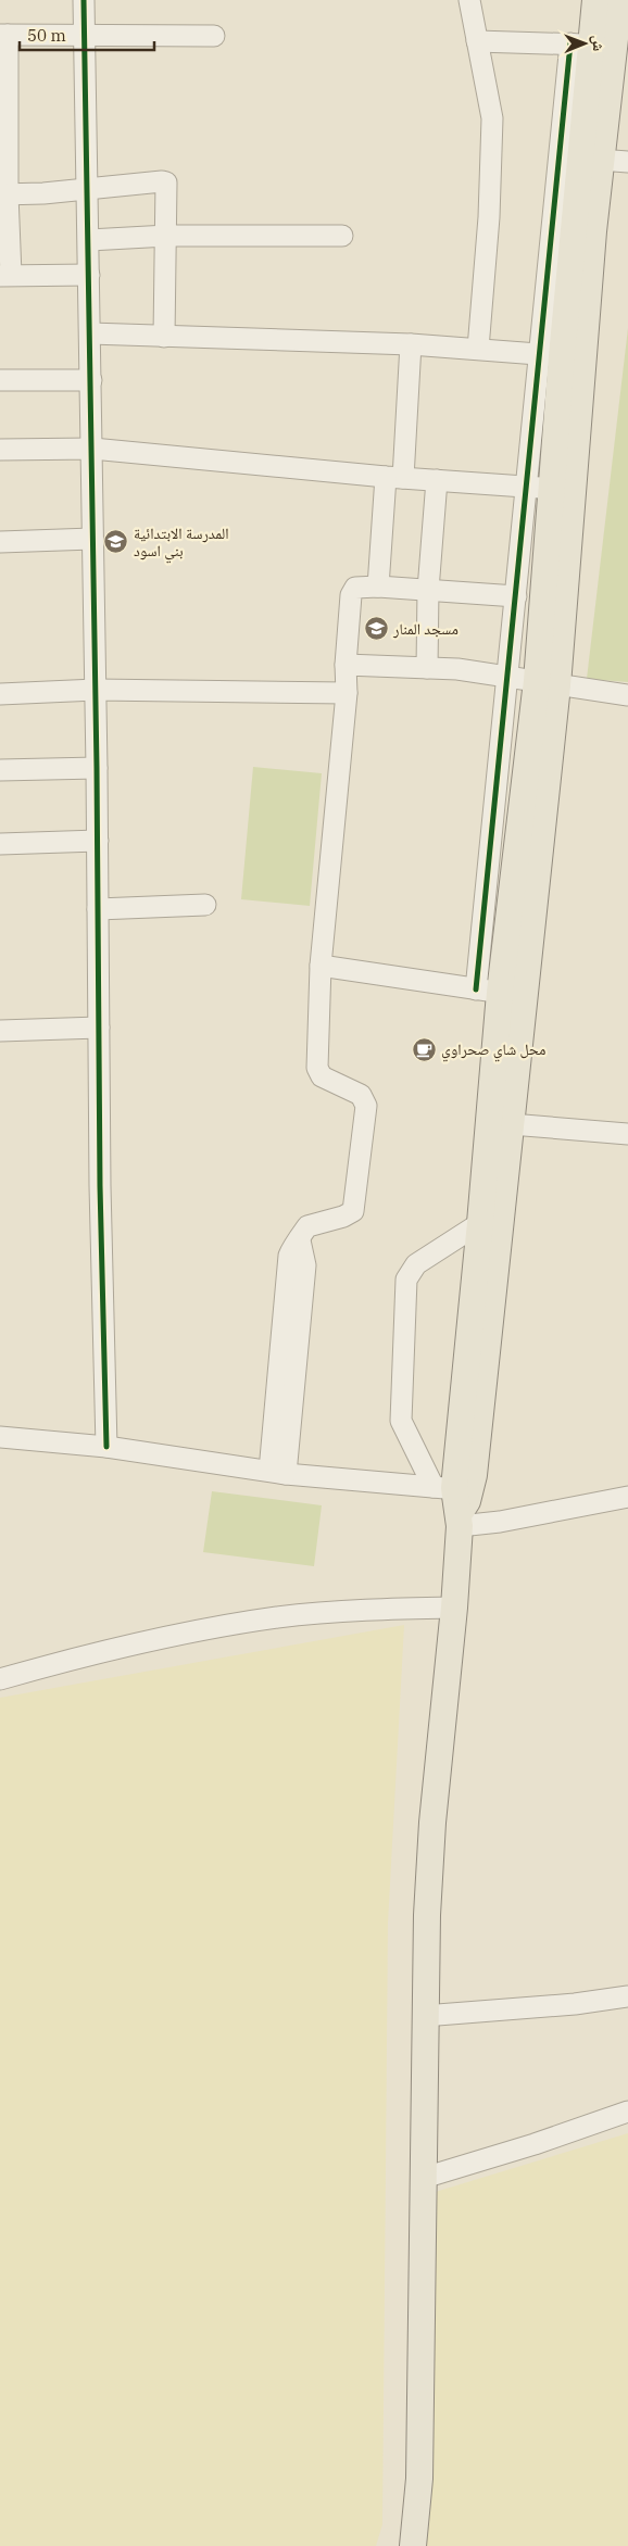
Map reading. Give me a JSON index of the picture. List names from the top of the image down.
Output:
{
  "places": {
    "school or university": ["المدرسة الابتدائية بني اسود", "مسجد المنار"],
    "cafe": ["محل شاي صحراوي"]
  },
  "scale_bar": "50 m",
  "north": "right"
}
